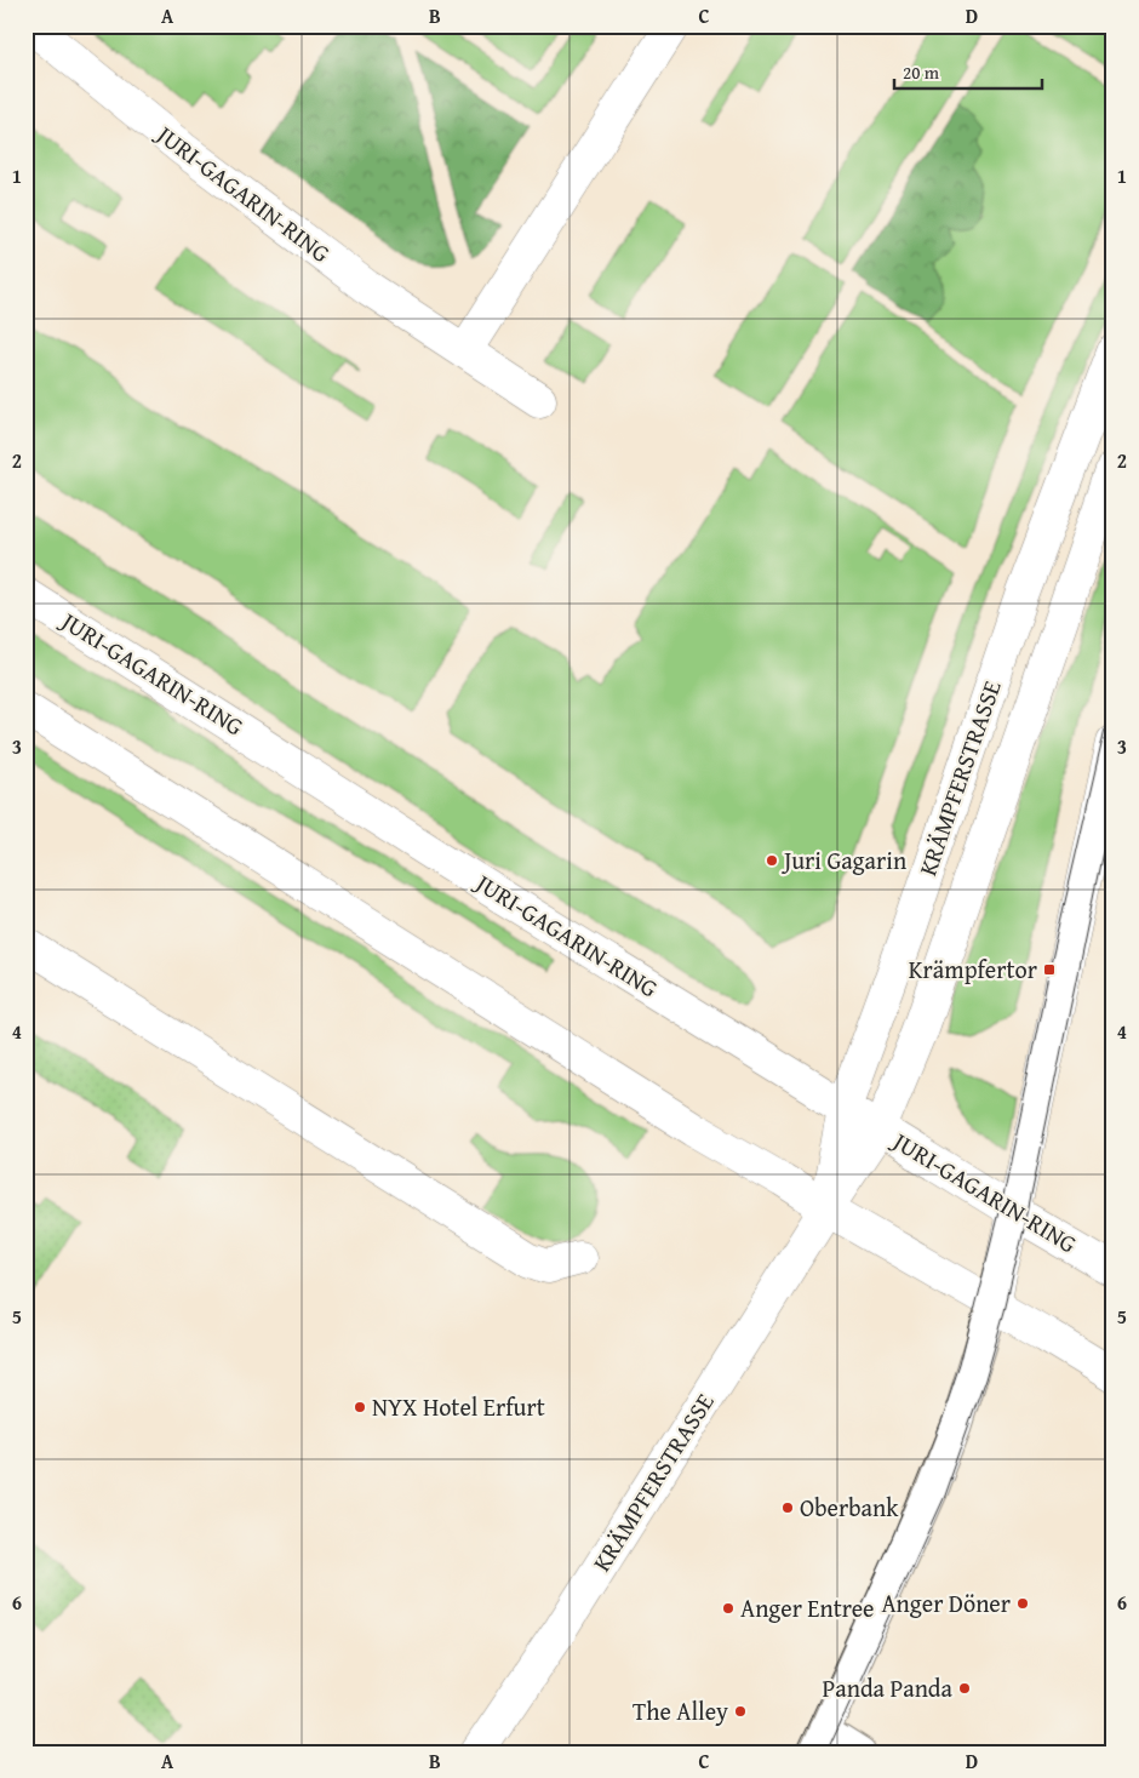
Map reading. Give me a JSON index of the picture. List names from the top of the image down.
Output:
{
  "streets": {
    "street": ["JURI-GAGARIN-RING", "KRÄMPFERSTRASSE"]
  },
  "crossings": [
    ["JURI-GAGARIN-RING", "KRÄMPFERSTRASSE"]
  ],
  "places": {
    "other": [
      "Juri Gagarin",
      "NYX Hotel Erfurt",
      "Oberbank",
      "Anger Döner",
      "Anger Entree",
      "Panda Panda",
      "The Alley"
    ],
    "transit": ["Krämpfertor"]
  },
  "scale_bar": "20 m",
  "grid": {
    "columns": [
      "A",
      "B",
      "C",
      "D"
    ],
    "rows": [
      "1",
      "2",
      "3",
      "4",
      "5",
      "6"
    ]
  }
}
